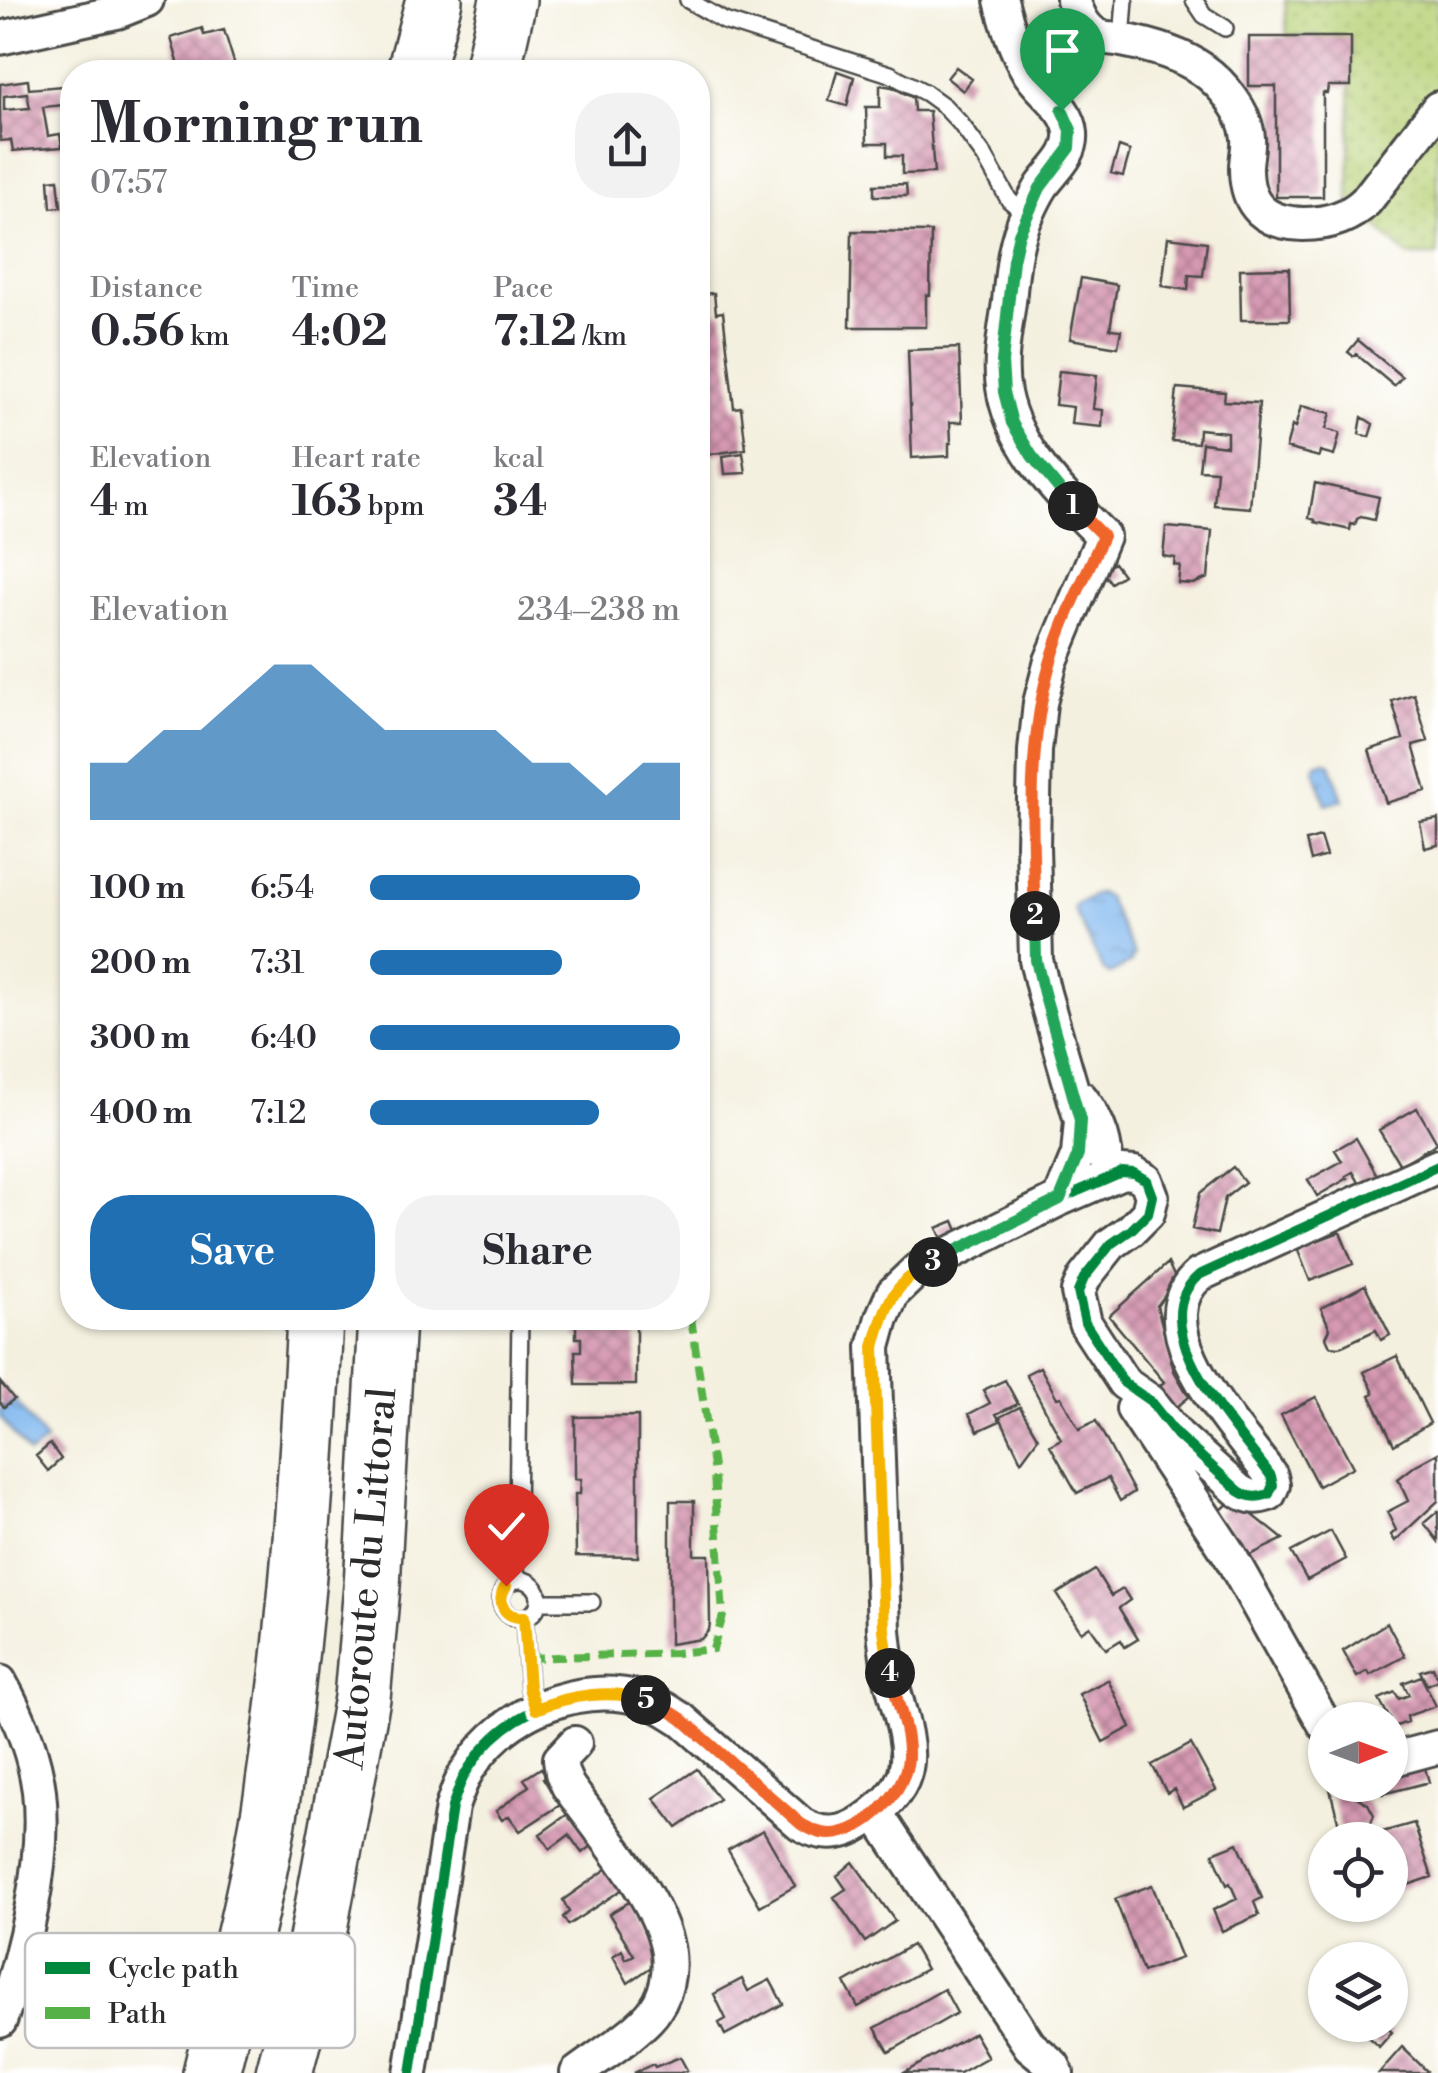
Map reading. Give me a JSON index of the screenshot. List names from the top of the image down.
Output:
{
  "streets": {
    "highway": ["Autoroute du Littoral"]
  },
  "legend": ["Cycle path", "Path"],
  "north": "right",
  "page": {
    "heading": ["Morning run", "07:57"],
    "stats": [
      ["Distance", "0.56 km"],
      ["Time", "4:02"],
      ["Pace", "7:12 /km"],
      ["Elevation", "4 m"],
      ["Heart rate", "163 bpm"],
      ["kcal", "34"]
    ],
    "pins": [
      "1",
      "2",
      "3",
      "4",
      "5"
    ],
    "chart": ["Elevation", "234–238 m"],
    "list": [
      {
        "name": "100 m",
        "note": "6:54"
      },
      {
        "name": "200 m",
        "note": "7:31"
      },
      {
        "name": "300 m",
        "note": "6:40"
      },
      {
        "name": "400 m",
        "note": "7:12"
      }
    ],
    "buttons": ["Save", "Share"]
  }
}
